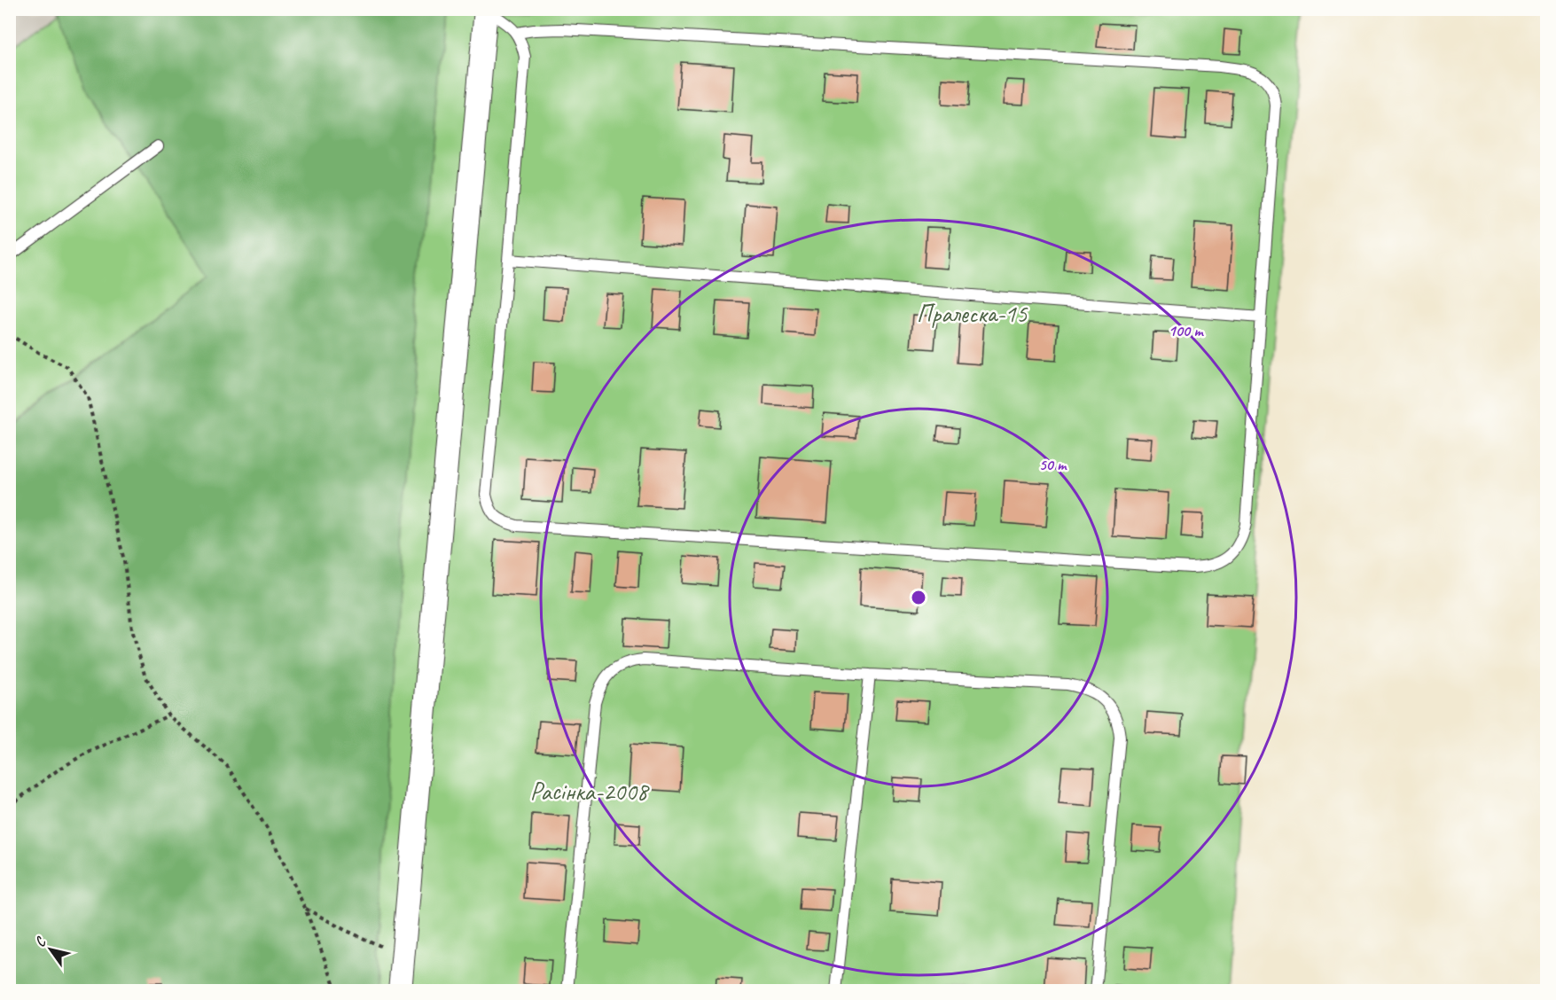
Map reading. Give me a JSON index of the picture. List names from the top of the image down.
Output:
{
  "parks": ["Пралеска-15", "Расінка-2008"],
  "north": "top left",
  "rings": ["100 m", "50 m"]
}
